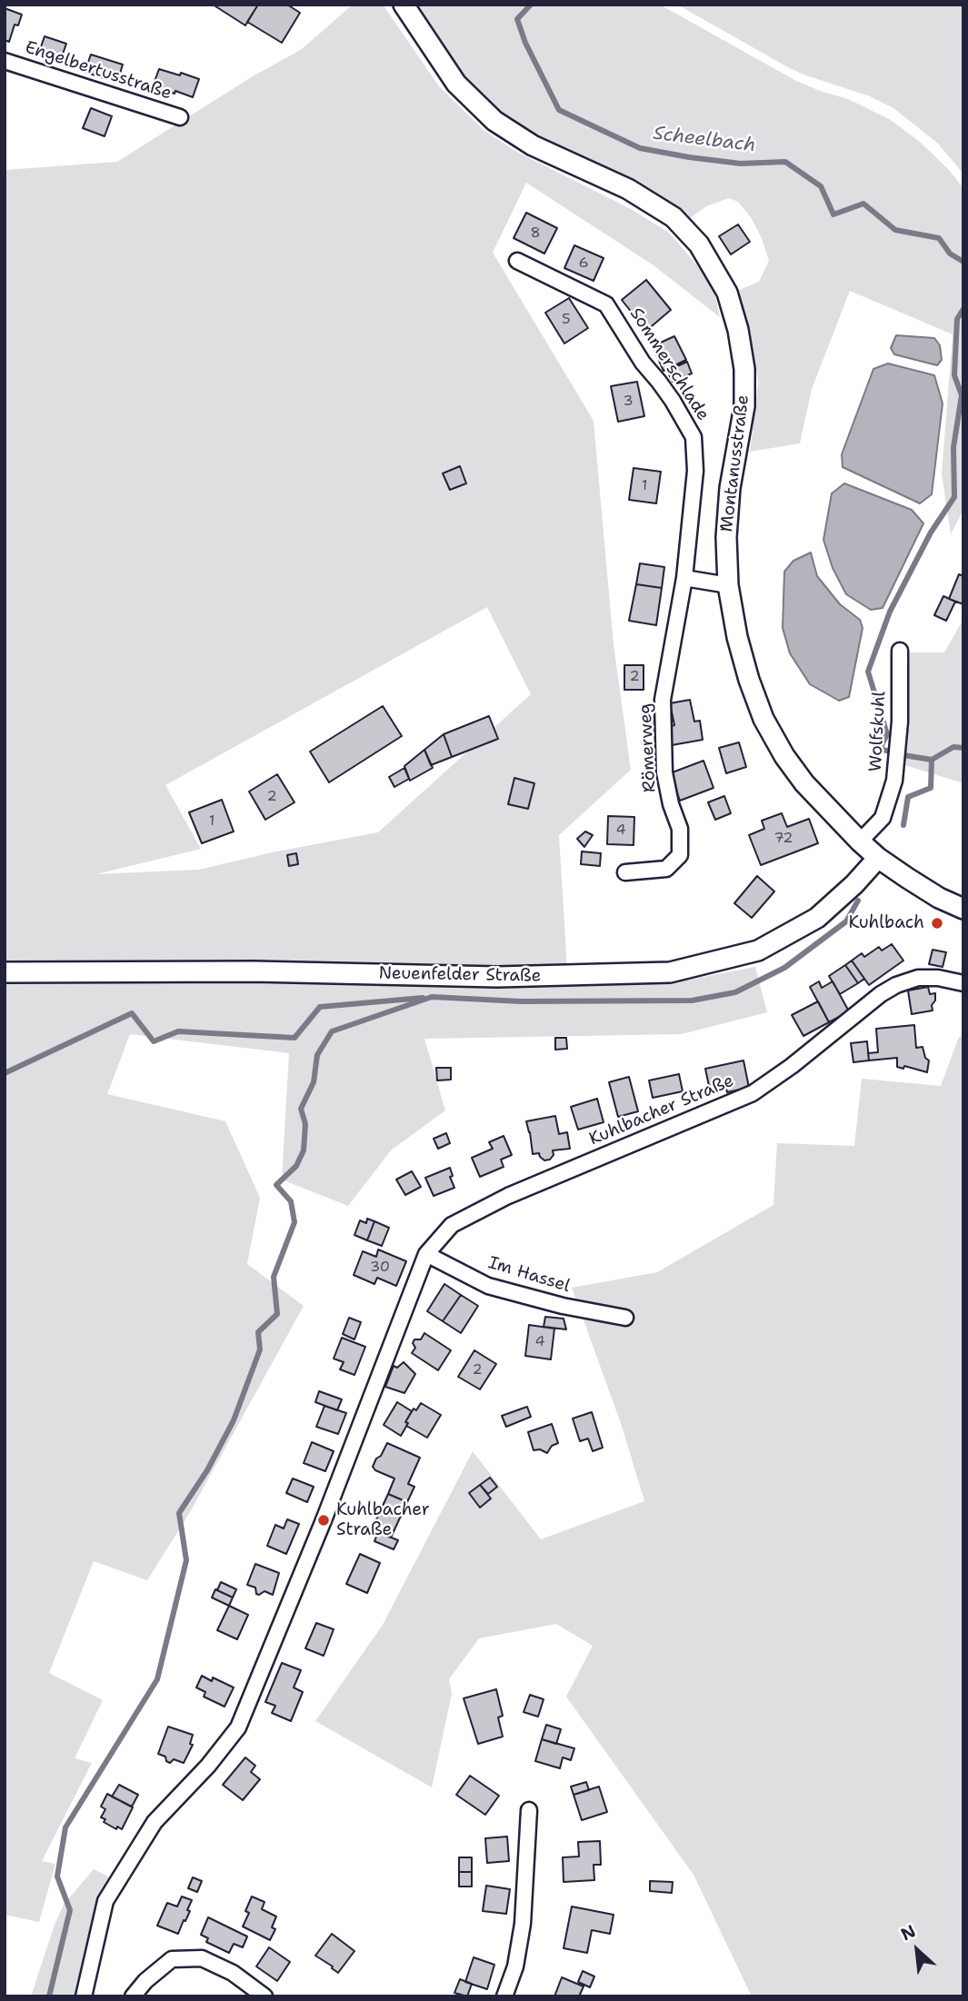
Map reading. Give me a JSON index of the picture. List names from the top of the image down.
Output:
{
  "streets": {
    "main road": ["Montanusstraße", "Neuenfelder Straße"],
    "street": [
      "Engelbertusstraße",
      "Sommerschlade",
      "Wolfskuhl",
      "Römerweg",
      "Kuhlbacher Straße",
      "Im Hassel"
    ]
  },
  "crossings": [
    ["Sommerschlade", "Römerweg"],
    ["Montanusstraße", "Wolfskuhl"],
    ["Montanusstraße", "Neuenfelder Straße"],
    ["Kuhlbacher Straße", "Im Hassel"]
  ],
  "water": ["Scheelbach"],
  "places": ["Kuhlbach", "Kuhlbacher Straße"],
  "house_numbers": [
    "8",
    "6",
    "5",
    "3",
    "1",
    "2",
    "2",
    "1",
    "4",
    "72",
    "30",
    "4",
    "2"
  ],
  "north": "top left"
}
